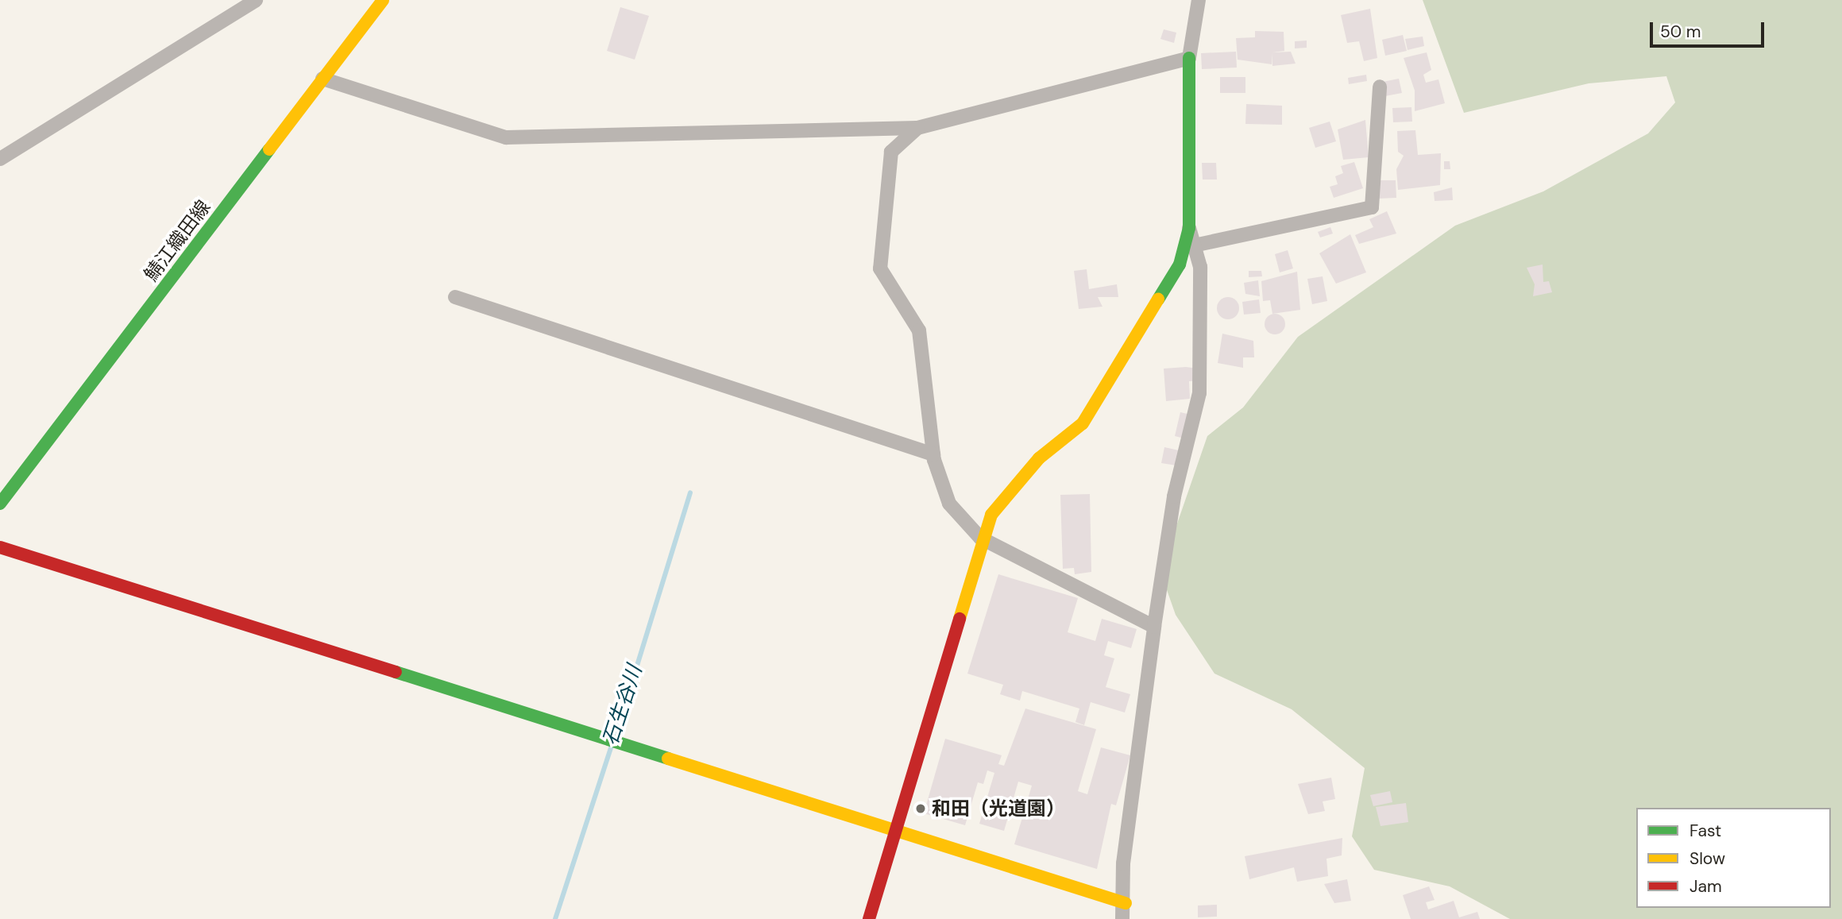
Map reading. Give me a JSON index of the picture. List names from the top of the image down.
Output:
{
  "streets": {
    "street": ["鯖江織田線"]
  },
  "water": ["石生谷川"],
  "places": ["和田（光道園）"],
  "legend": ["Fast", "Slow", "Jam"],
  "scale_bar": "50 m"
}
